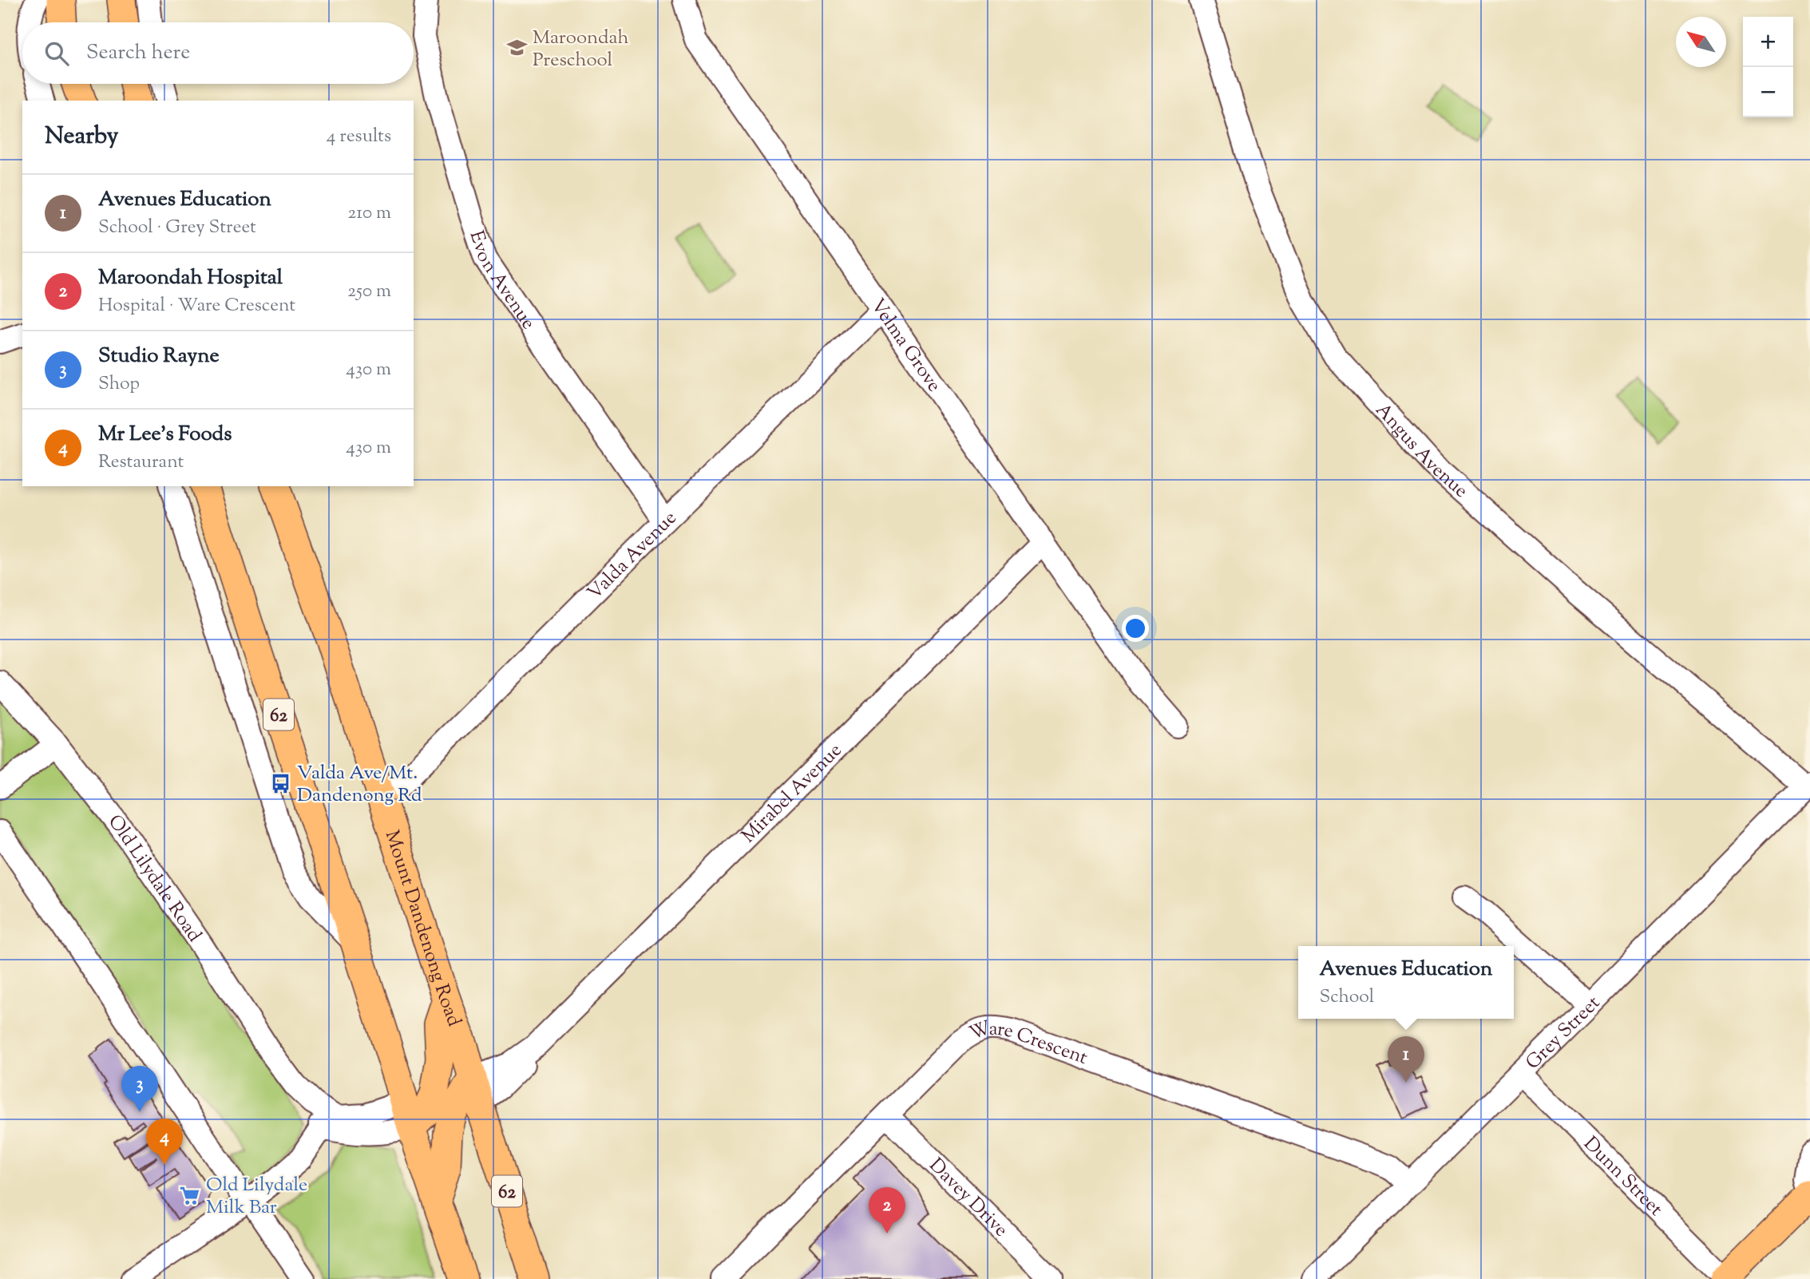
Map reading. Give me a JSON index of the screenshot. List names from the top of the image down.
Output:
{
  "streets": {
    "main road": ["62", "Mount Dandenong Road"],
    "street": [
      "Evon Avenue",
      "Velma Grove",
      "Angus Avenue",
      "Valda Avenue",
      "Mirabel Avenue",
      "Old Lilydale Road",
      "Grey Street",
      "Ware Crescent",
      "Dunn Street",
      "Davey Drive"
    ]
  },
  "crossings": [
    ["Evon Avenue", "Valda Avenue"],
    ["Velma Grove", "Valda Avenue"],
    ["Velma Grove", "Mirabel Avenue"],
    ["Angus Avenue", "Grey Street"],
    ["Valda Avenue", "Mount Dandenong Road"],
    ["62", "Old Lilydale Road"],
    ["Mirabel Avenue", "Mount Dandenong Road"],
    ["Grey Street", "Ware Crescent"],
    ["Grey Street", "Dunn Street"],
    ["Ware Crescent", "Davey Drive"]
  ],
  "places": {
    "school or university": ["Maroondah Preschool"],
    "bus stop": ["Valda Ave/Mt. Dandenong Rd"],
    "supermarket": ["Old Lilydale Milk Bar"]
  },
  "north": "top left",
  "page": {
    "map_buttons": ["+", "−"],
    "search": "Search here",
    "heading": ["Nearby", "4 results"],
    "list": [
      {
        "mark": "1",
        "name": "Avenues Education",
        "note": "School · Grey Street",
        "value": "210 m"
      },
      {
        "mark": "2",
        "name": "Maroondah Hospital",
        "note": "Hospital · Ware Crescent",
        "value": "250 m"
      },
      {
        "mark": "3",
        "name": "Studio Rayne",
        "note": "Shop",
        "value": "430 m"
      },
      {
        "mark": "4",
        "name": "Mr Lee's Foods",
        "note": "Restaurant",
        "value": "430 m"
      }
    ],
    "popup": ["Avenues Education", "School"],
    "pins": [
      "1",
      "3",
      "4",
      "2"
    ]
  }
}
